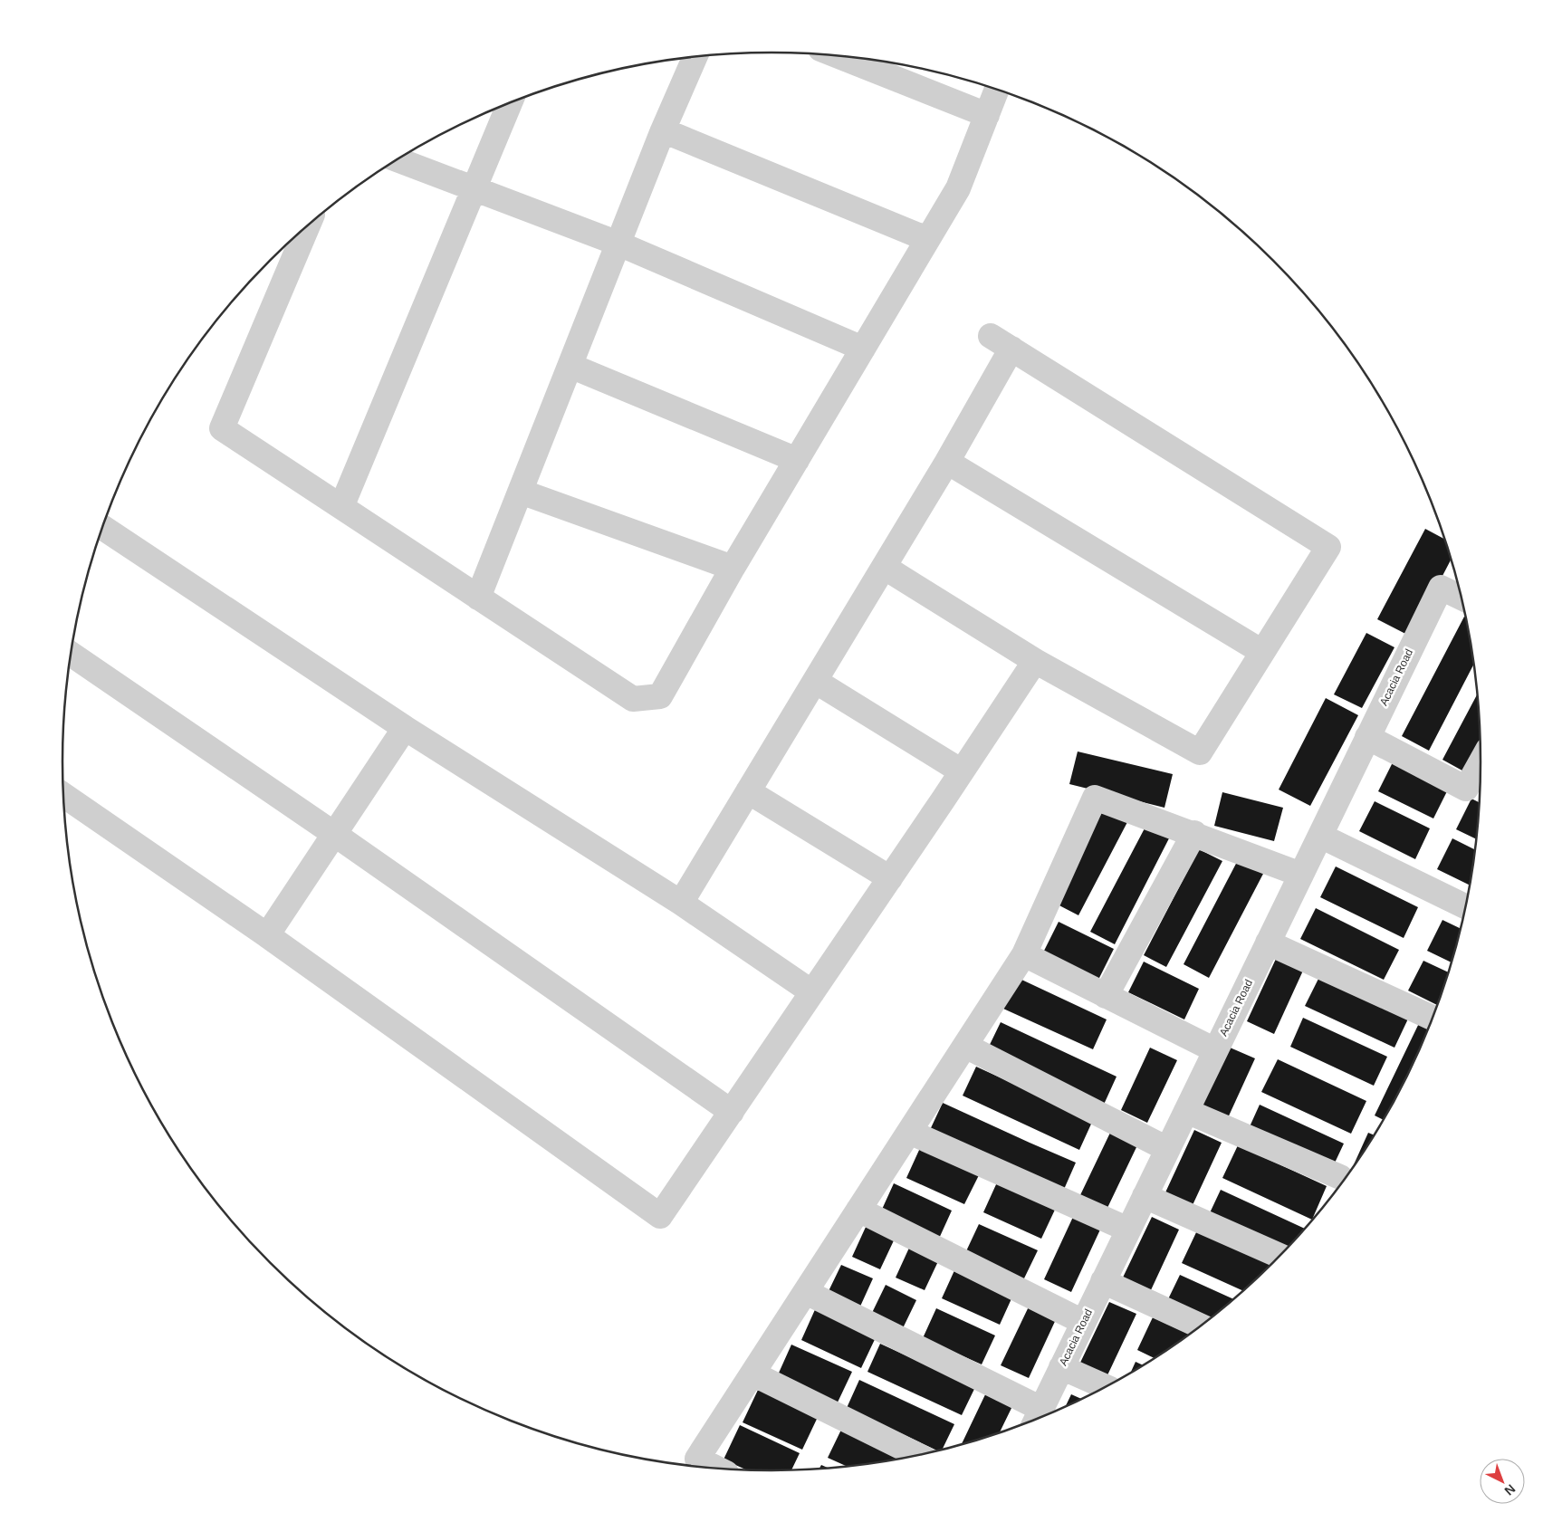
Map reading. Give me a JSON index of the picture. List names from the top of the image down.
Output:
{
  "streets": {
    "street": ["Acacia Road"]
  },
  "north": "bottom right"
}
